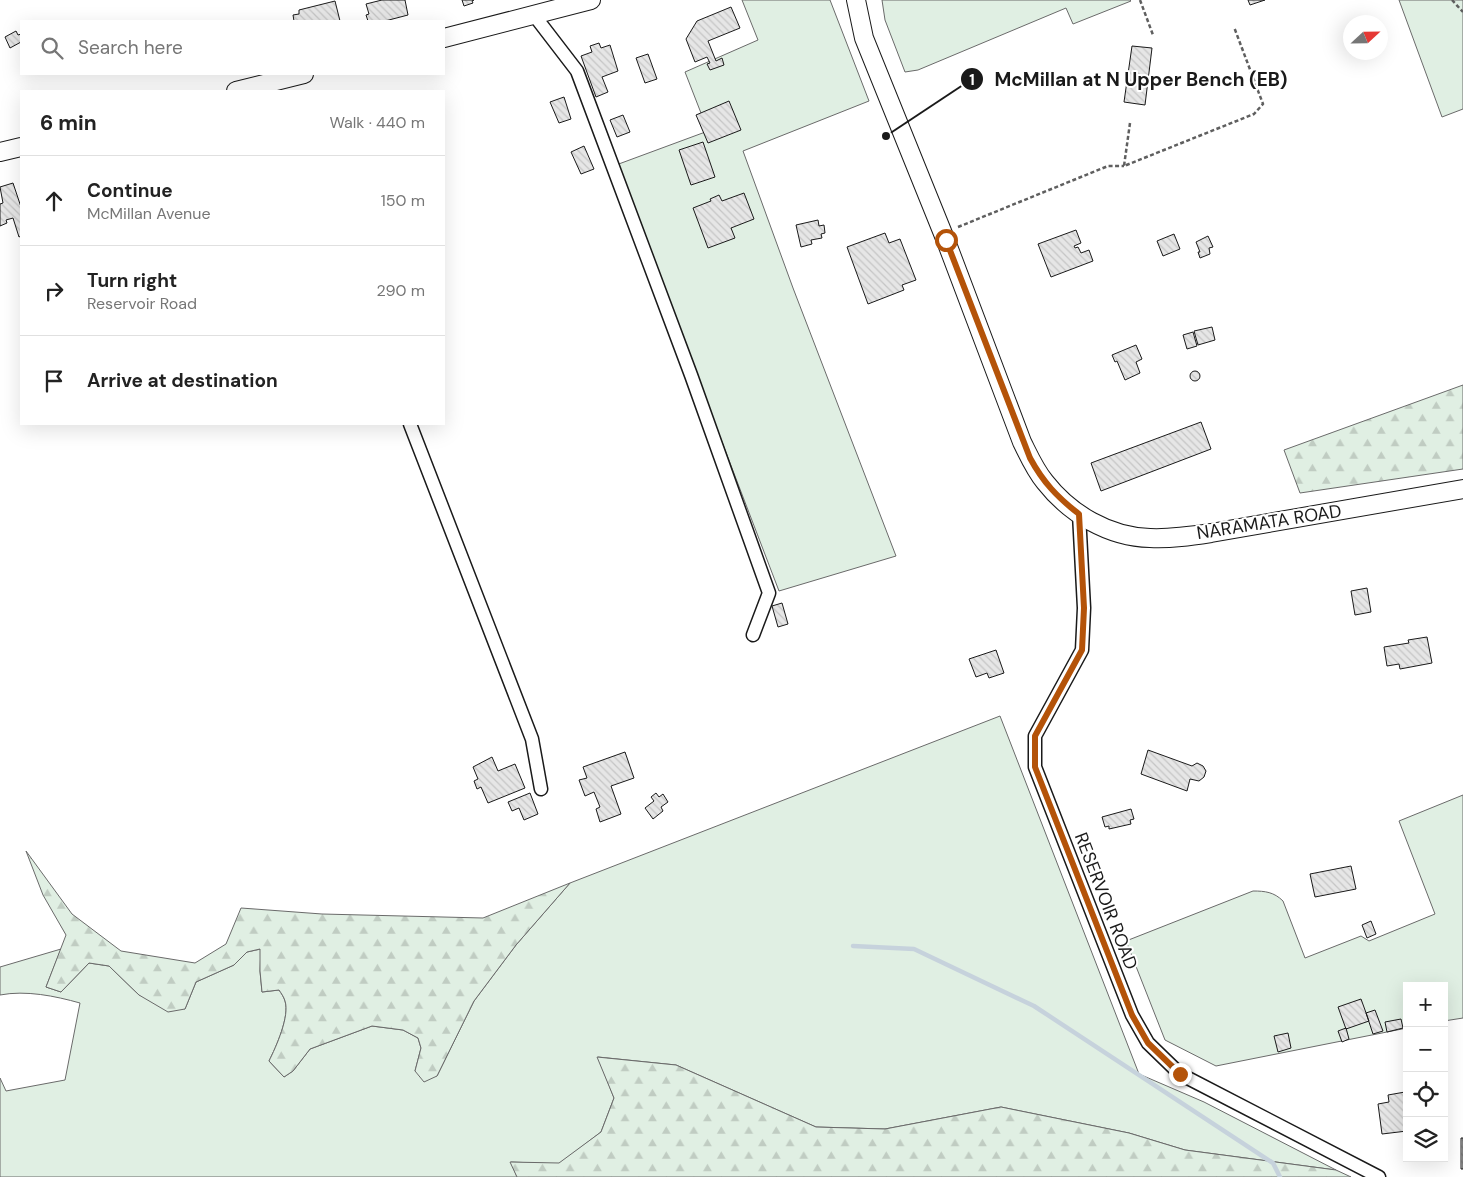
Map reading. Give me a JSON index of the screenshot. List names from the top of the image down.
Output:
{
  "streets": {
    "main road": ["NARAMATA ROAD"],
    "street": ["RESERVOIR ROAD"]
  },
  "crossings": [
    ["NARAMATA ROAD", "RESERVOIR ROAD"]
  ],
  "places": ["McMillan at N Upper Bench (EB)"],
  "north": "right",
  "page": {
    "search": "Search here",
    "heading": ["6 min", "Walk · 440 m"],
    "list": [
      ["Continue", "McMillan Avenue", "150 m"],
      ["Turn right", "Reservoir Road", "290 m"],
      "Arrive at destination"
    ],
    "map_buttons": ["+", "−"]
  }
}
